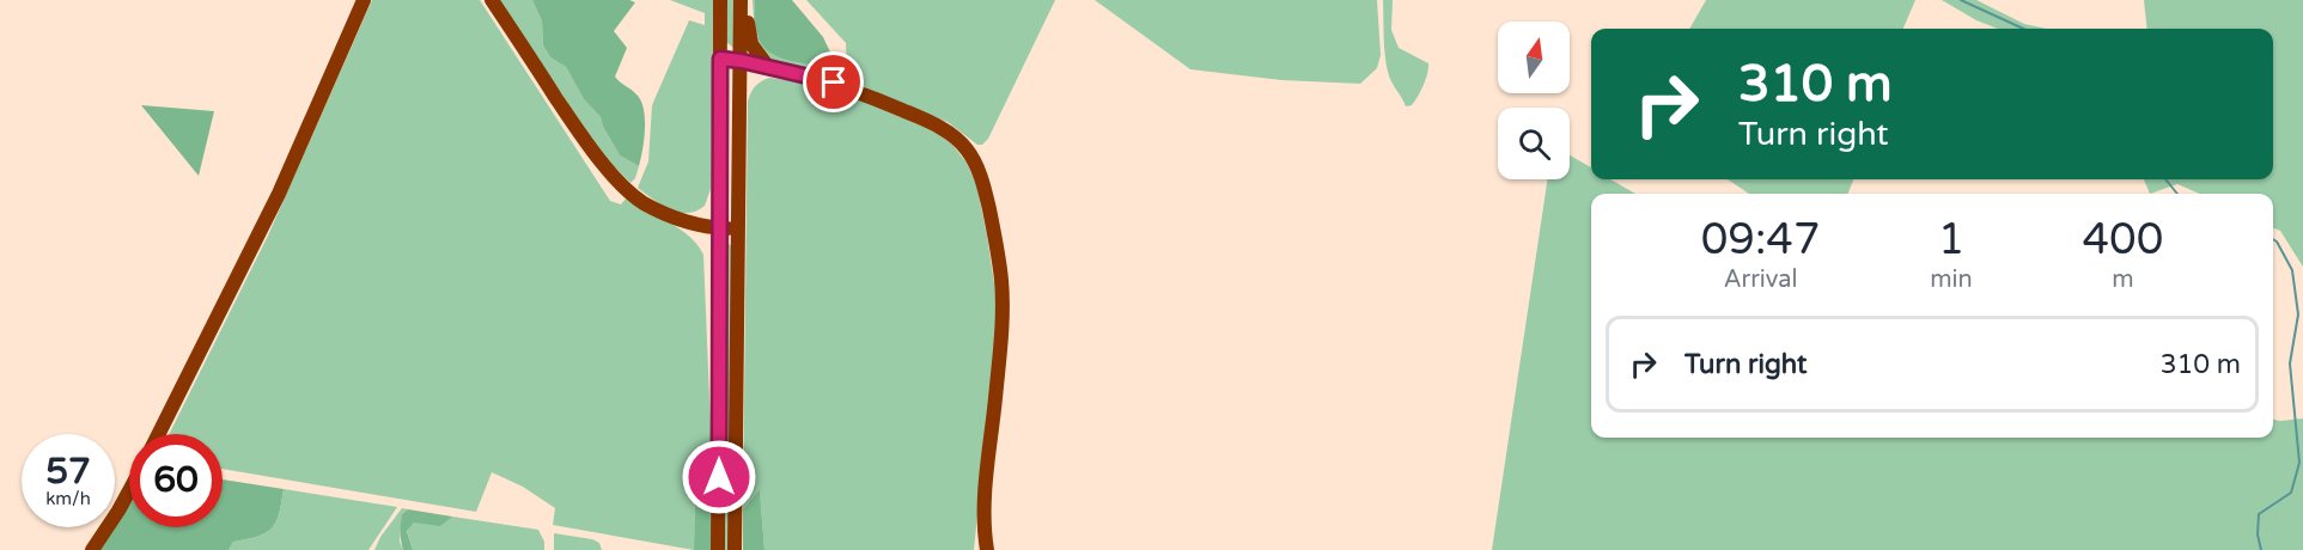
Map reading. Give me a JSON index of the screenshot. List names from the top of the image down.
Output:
{
  "north": "top",
  "page": {
    "turn": ["310 m", "Turn right"],
    "eta": [
      "09:47",
      "Arrival",
      "1",
      "min",
      "400",
      "m"
    ],
    "list": [
      {
        "name": "Turn right",
        "value": "310 m"
      }
    ],
    "speed": "57 km/h",
    "limit": "60"
  }
}
